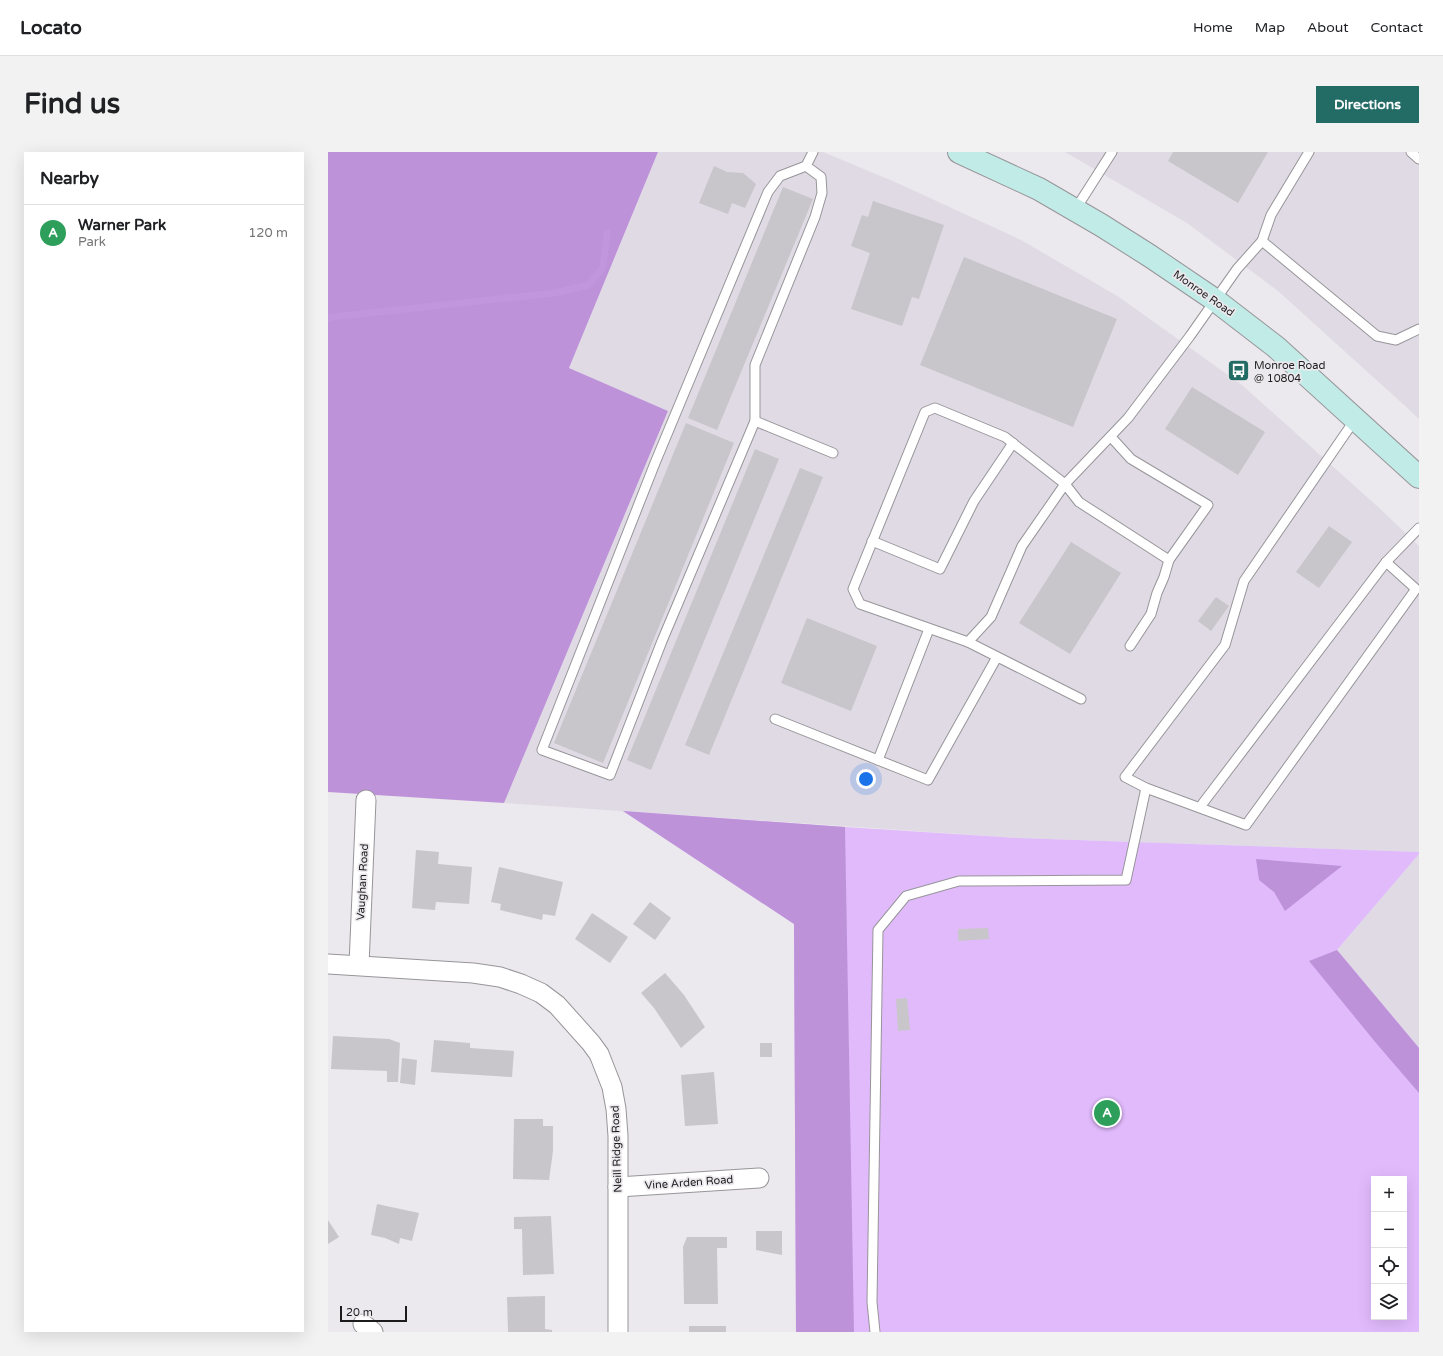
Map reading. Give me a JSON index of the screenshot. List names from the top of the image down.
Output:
{
  "streets": {
    "main road": ["Monroe Road"],
    "street": ["Vaughan Road", "Neill Ridge Road", "Vine Arden Road"]
  },
  "crossings": [
    ["Vaughan Road", "Neill Ridge Road"],
    ["Neill Ridge Road", "Vine Arden Road"]
  ],
  "places": {
    "bus stop": ["Monroe Road @ 10804"]
  },
  "scale_bar": "20 m",
  "page": {
    "header": "Locato",
    "nav": [
      "Home",
      "Map",
      "About",
      "Contact"
    ],
    "buttons": "Directions",
    "title": "Find us",
    "heading": "Nearby",
    "list": [
      {
        "mark": "A",
        "name": "Warner Park",
        "note": "Park",
        "value": "120 m"
      }
    ],
    "pins": "A",
    "map_buttons": ["+", "−"],
    "scale": "20 m"
  }
}
